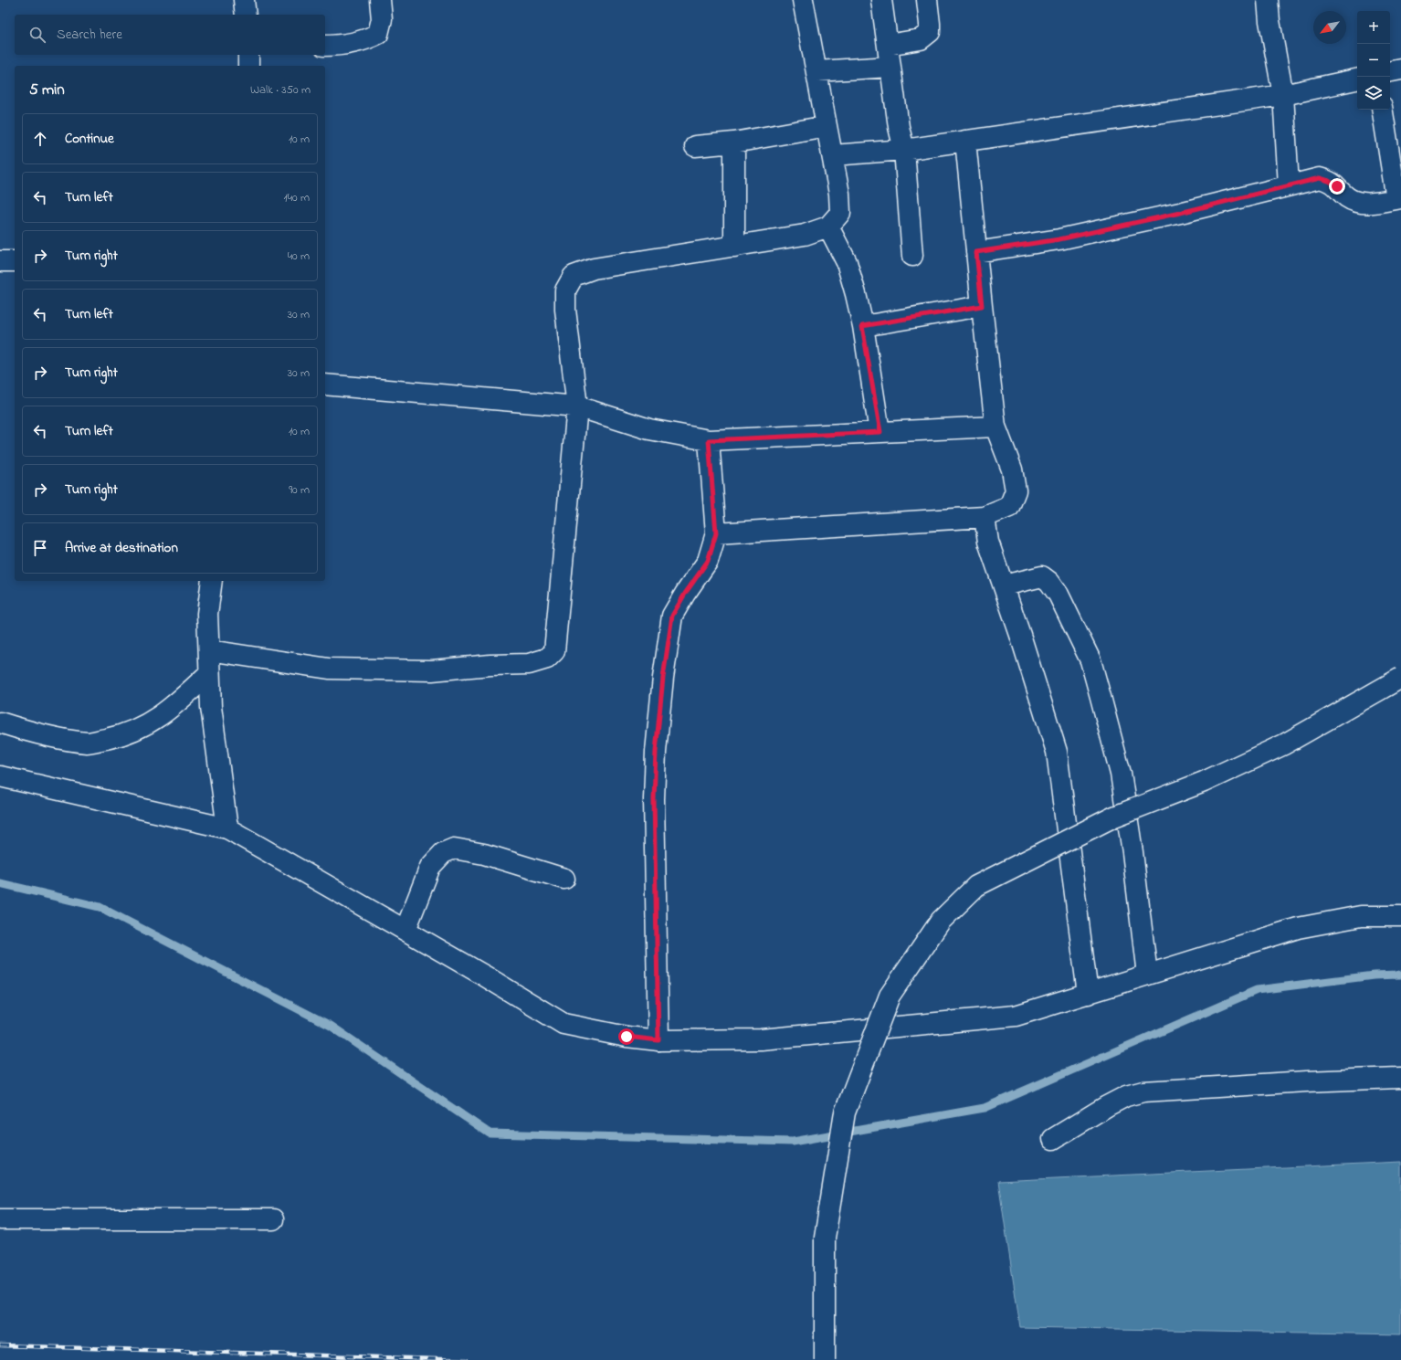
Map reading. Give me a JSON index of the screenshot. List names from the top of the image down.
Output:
{
  "north": "bottom left",
  "page": {
    "map_buttons": ["+", "−"],
    "search": "Search here",
    "heading": ["5 min", "Walk · 350 m"],
    "list": [
      ["Continue", "10 m"],
      ["Turn left", "140 m"],
      ["Turn right", "40 m"],
      ["Turn left", "30 m"],
      ["Turn right", "30 m"],
      ["Turn left", "10 m"],
      ["Turn right", "90 m"],
      "Arrive at destination"
    ]
  }
}
